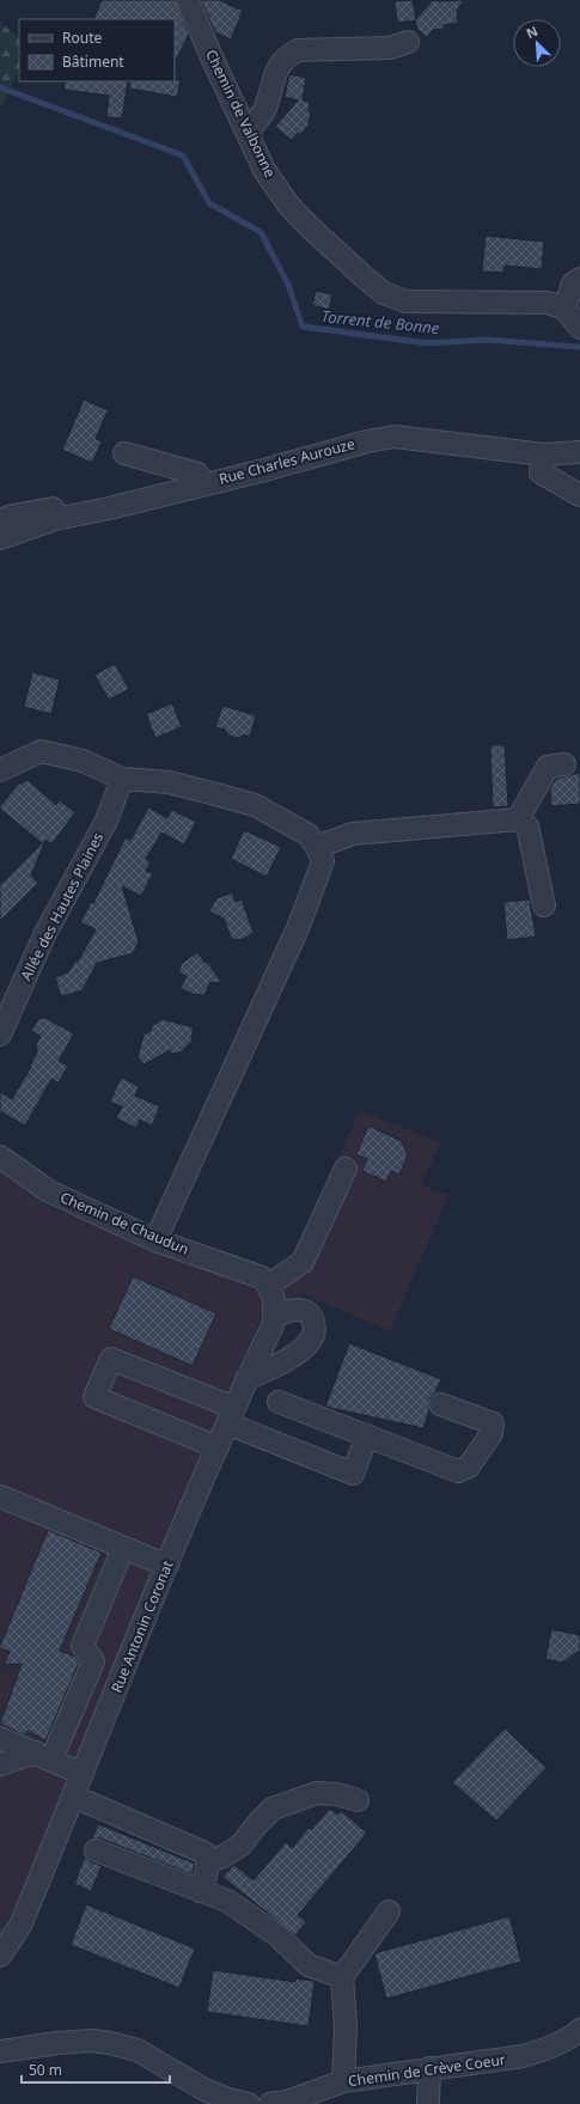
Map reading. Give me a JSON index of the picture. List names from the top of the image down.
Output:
{
  "streets": {
    "street": [
      "Chemin de Valbonne",
      "Rue Charles Aurouze",
      "Allée des Hautes Plaines",
      "Chemin de Chaudun",
      "Rue Antonin Coronat",
      "Chemin de Crève Coeur"
    ]
  },
  "crossings": [
    ["Chemin de Chaudun", "Rue Antonin Coronat"]
  ],
  "water": ["Torrent de Bonne"],
  "legend": ["Route", "Bâtiment"],
  "scale_bar": "50 m",
  "north": "top left"
}
